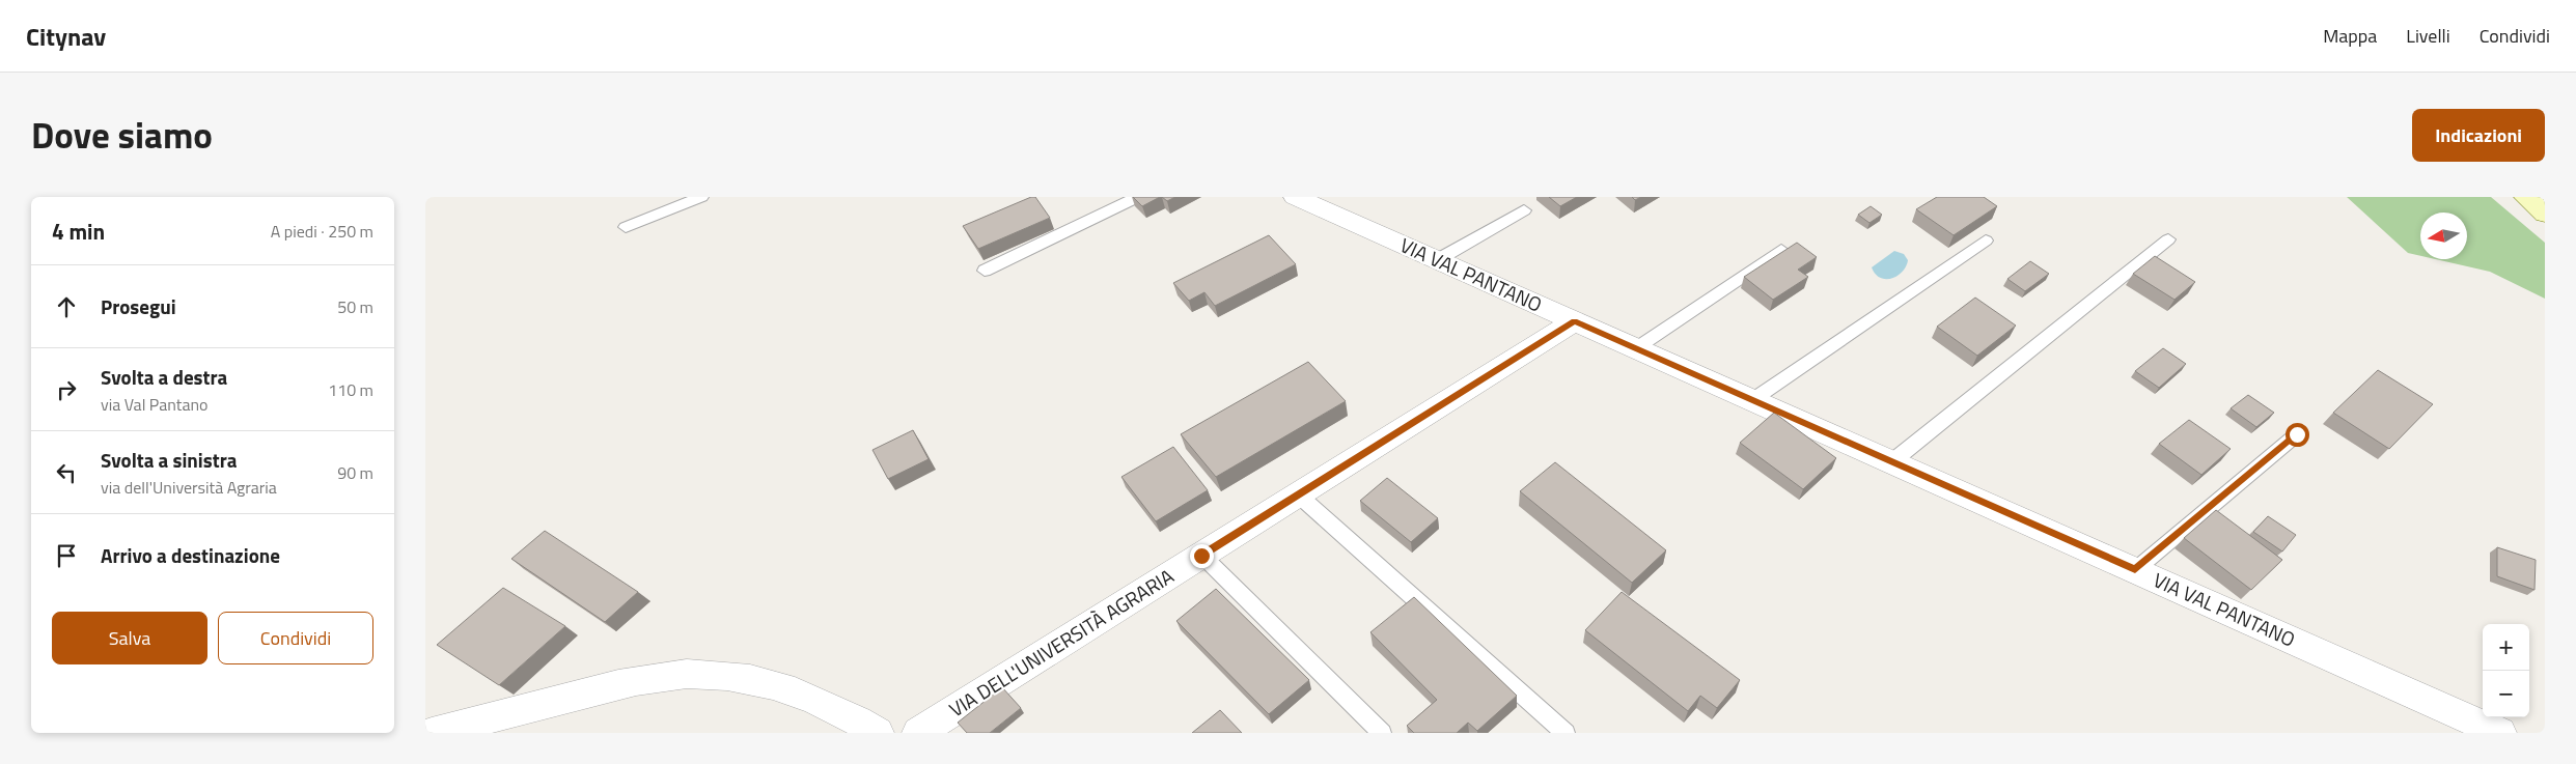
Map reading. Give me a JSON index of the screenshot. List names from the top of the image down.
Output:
{
  "streets": {
    "street": ["VIA VAL PANTANO", "VIA DELL'UNIVERSITÀ AGRARIA"]
  },
  "crossings": [
    ["VIA VAL PANTANO", "VIA DELL'UNIVERSITÀ AGRARIA"]
  ],
  "north": "left",
  "page": {
    "header": "Citynav",
    "nav": ["Mappa", "Livelli", "Condividi"],
    "title": "Dove siamo",
    "buttons": [
      "Indicazioni",
      ["Salva", "Condividi"]
    ],
    "heading": ["4 min", "A piedi · 250 m"],
    "list": [
      ["Prosegui", "50 m"],
      ["Svolta a destra", "via Val Pantano", "110 m"],
      ["Svolta a sinistra", "via dell'Università Agraria", "90 m"],
      "Arrivo a destinazione"
    ],
    "map_buttons": ["+", "−"]
  }
}
